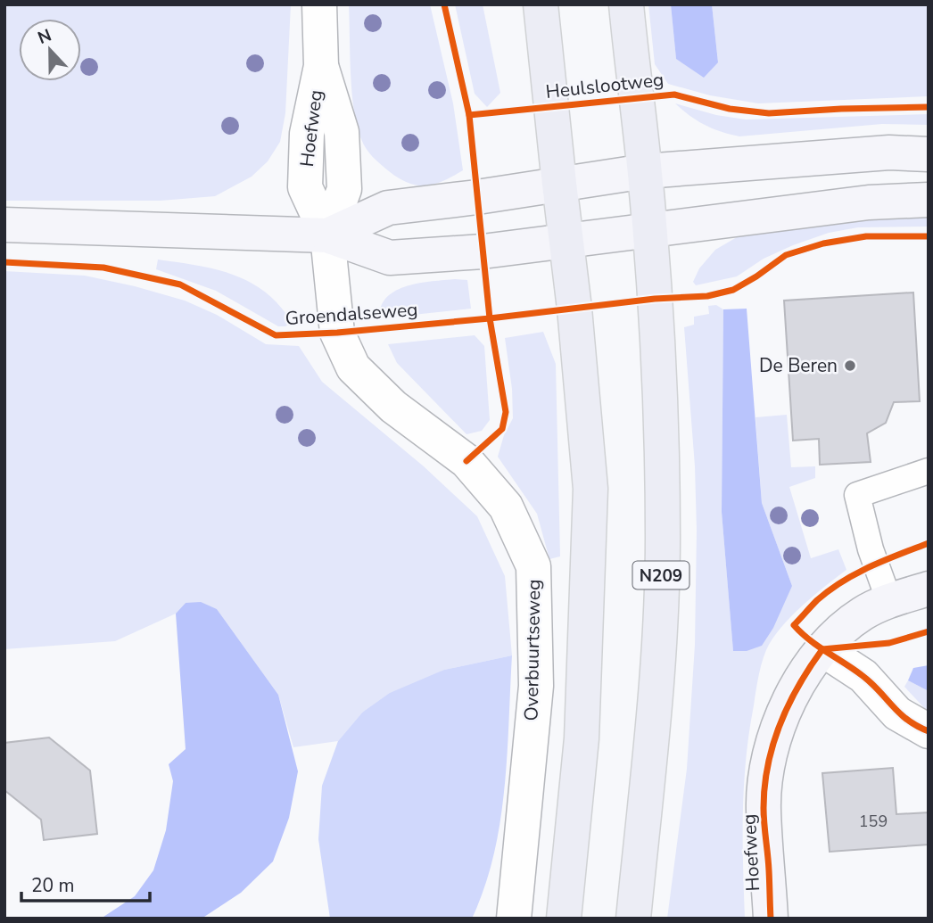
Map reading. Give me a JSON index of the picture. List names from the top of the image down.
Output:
{
  "streets": {
    "main road": ["N209"],
    "street": ["Hoefweg", "Overbuurtseweg"],
    "cycle path": ["Heulslootweg", "Groendalseweg"]
  },
  "crossings": [
    ["Hoefweg", "Overbuurtseweg"]
  ],
  "places": ["De Beren"],
  "house_numbers": ["159"],
  "scale_bar": "20 m",
  "north": "top"
}
